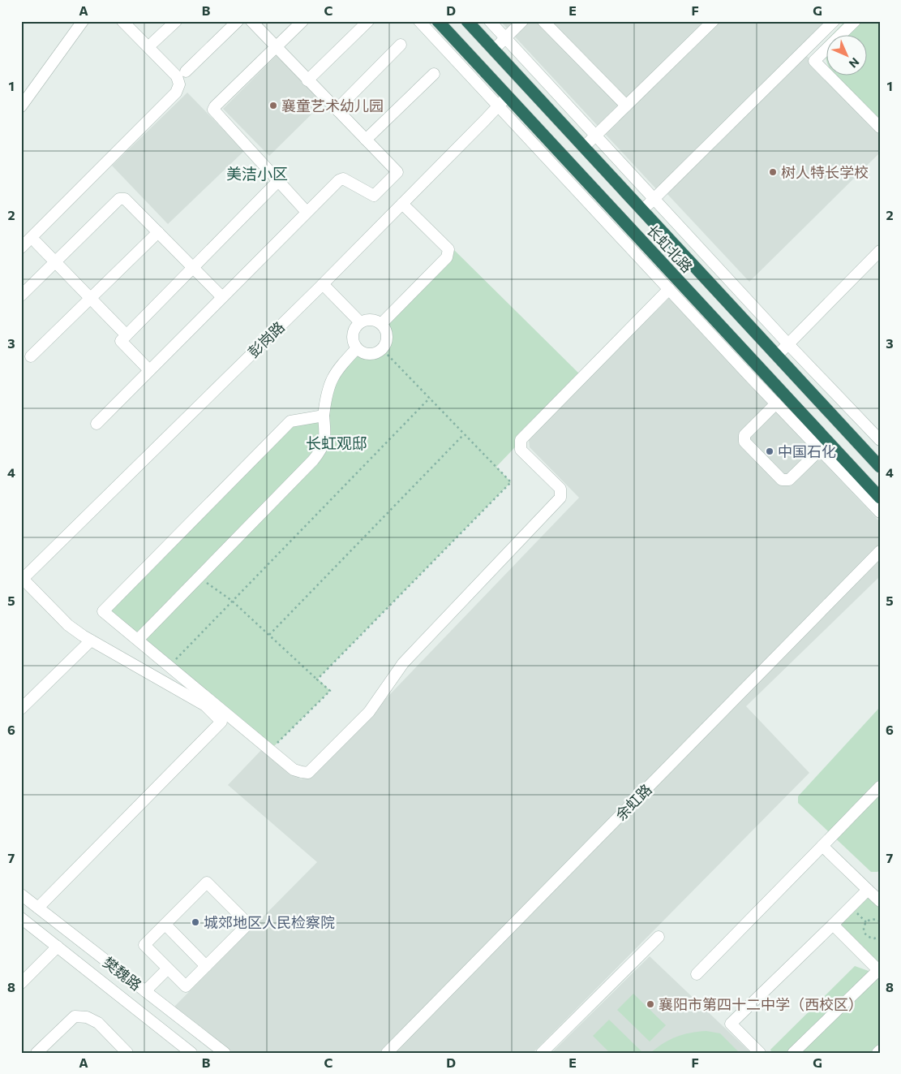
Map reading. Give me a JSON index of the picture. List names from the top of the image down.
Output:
{
  "streets": {
    "highway": ["长虹北路"],
    "street": ["彭岗路", "余虹路", "樊魏路"]
  },
  "crossings": [
    ["长虹北路", "彭岗路"]
  ],
  "districts": ["美洁小区", "长虹观邸"],
  "places": [
    "襄童艺术幼儿园",
    "树人特长学校",
    "中国石化",
    "城郊地区人民检察院",
    "襄阳市第四十二中学（西校区）"
  ],
  "north": "bottom right",
  "grid": {
    "columns": [
      "A",
      "B",
      "C",
      "D",
      "E",
      "F",
      "G"
    ],
    "rows": [
      "1",
      "2",
      "3",
      "4",
      "5",
      "6",
      "7",
      "8"
    ]
  }
}
